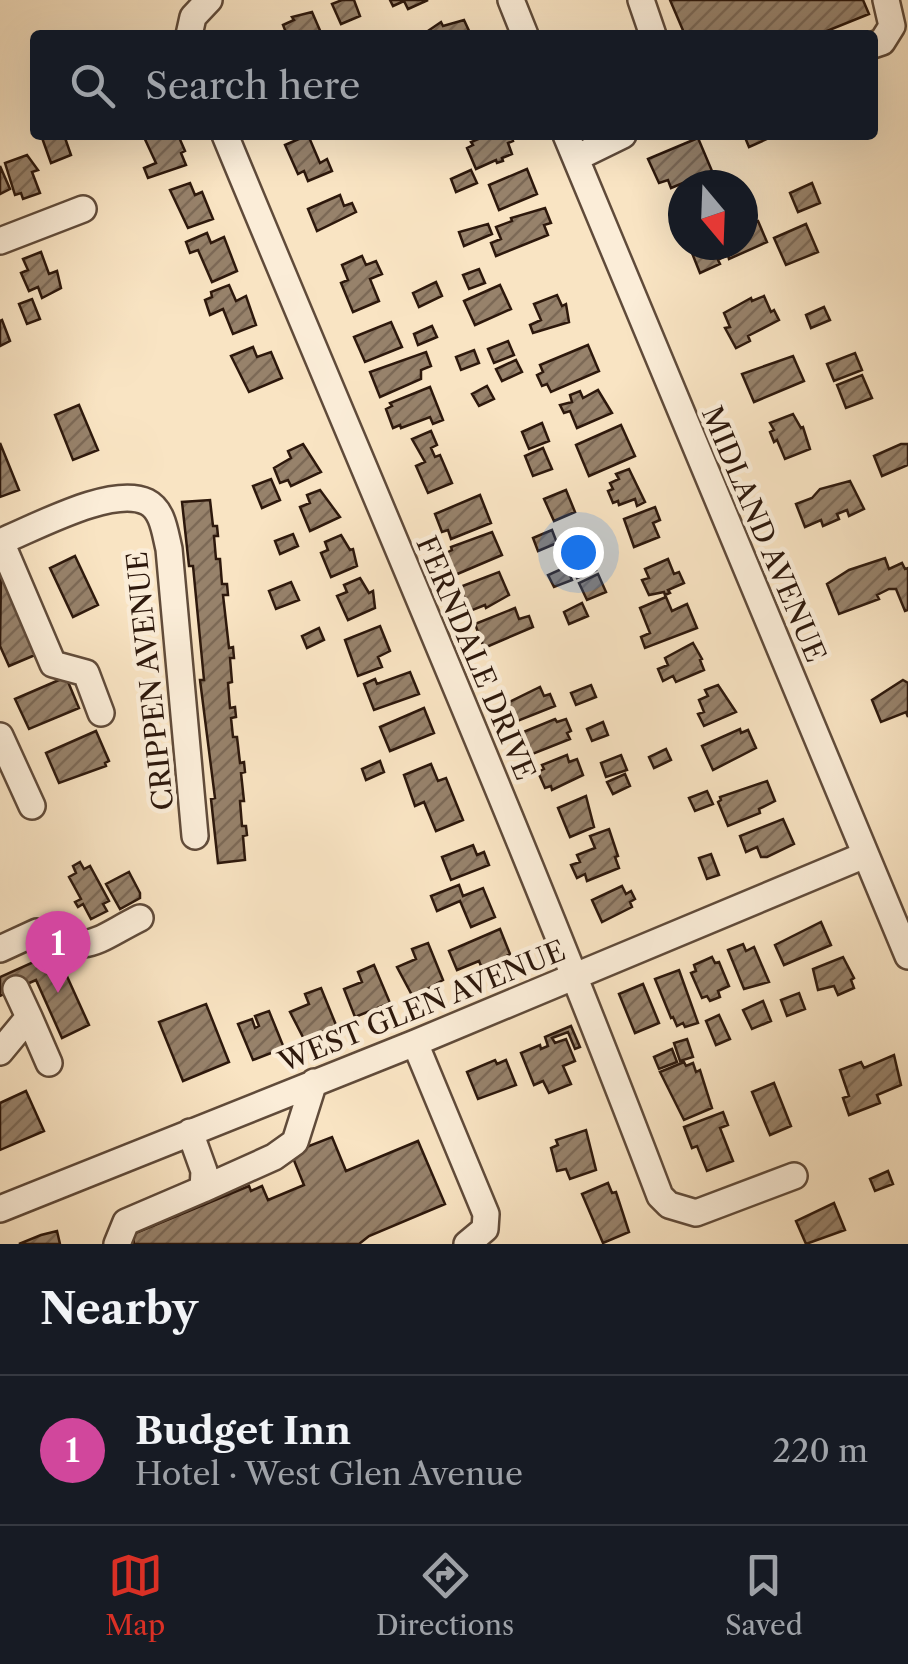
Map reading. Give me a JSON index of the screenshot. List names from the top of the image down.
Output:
{
  "streets": {
    "street": [
      "MIDLAND AVENUE",
      "FERNDALE DRIVE",
      "CRIPPEN AVENUE",
      "WEST GLEN AVENUE"
    ]
  },
  "crossings": [
    ["MIDLAND AVENUE", "WEST GLEN AVENUE"],
    ["FERNDALE DRIVE", "WEST GLEN AVENUE"]
  ],
  "north": "bottom",
  "page": {
    "search": "Search here",
    "pins": "1",
    "heading": "Nearby",
    "list": [
      {
        "mark": "1",
        "name": "Budget Inn",
        "note": "Hotel · West Glen Avenue",
        "value": "220 m"
      }
    ],
    "nav": ["Map", "Directions", "Saved"]
  }
}
